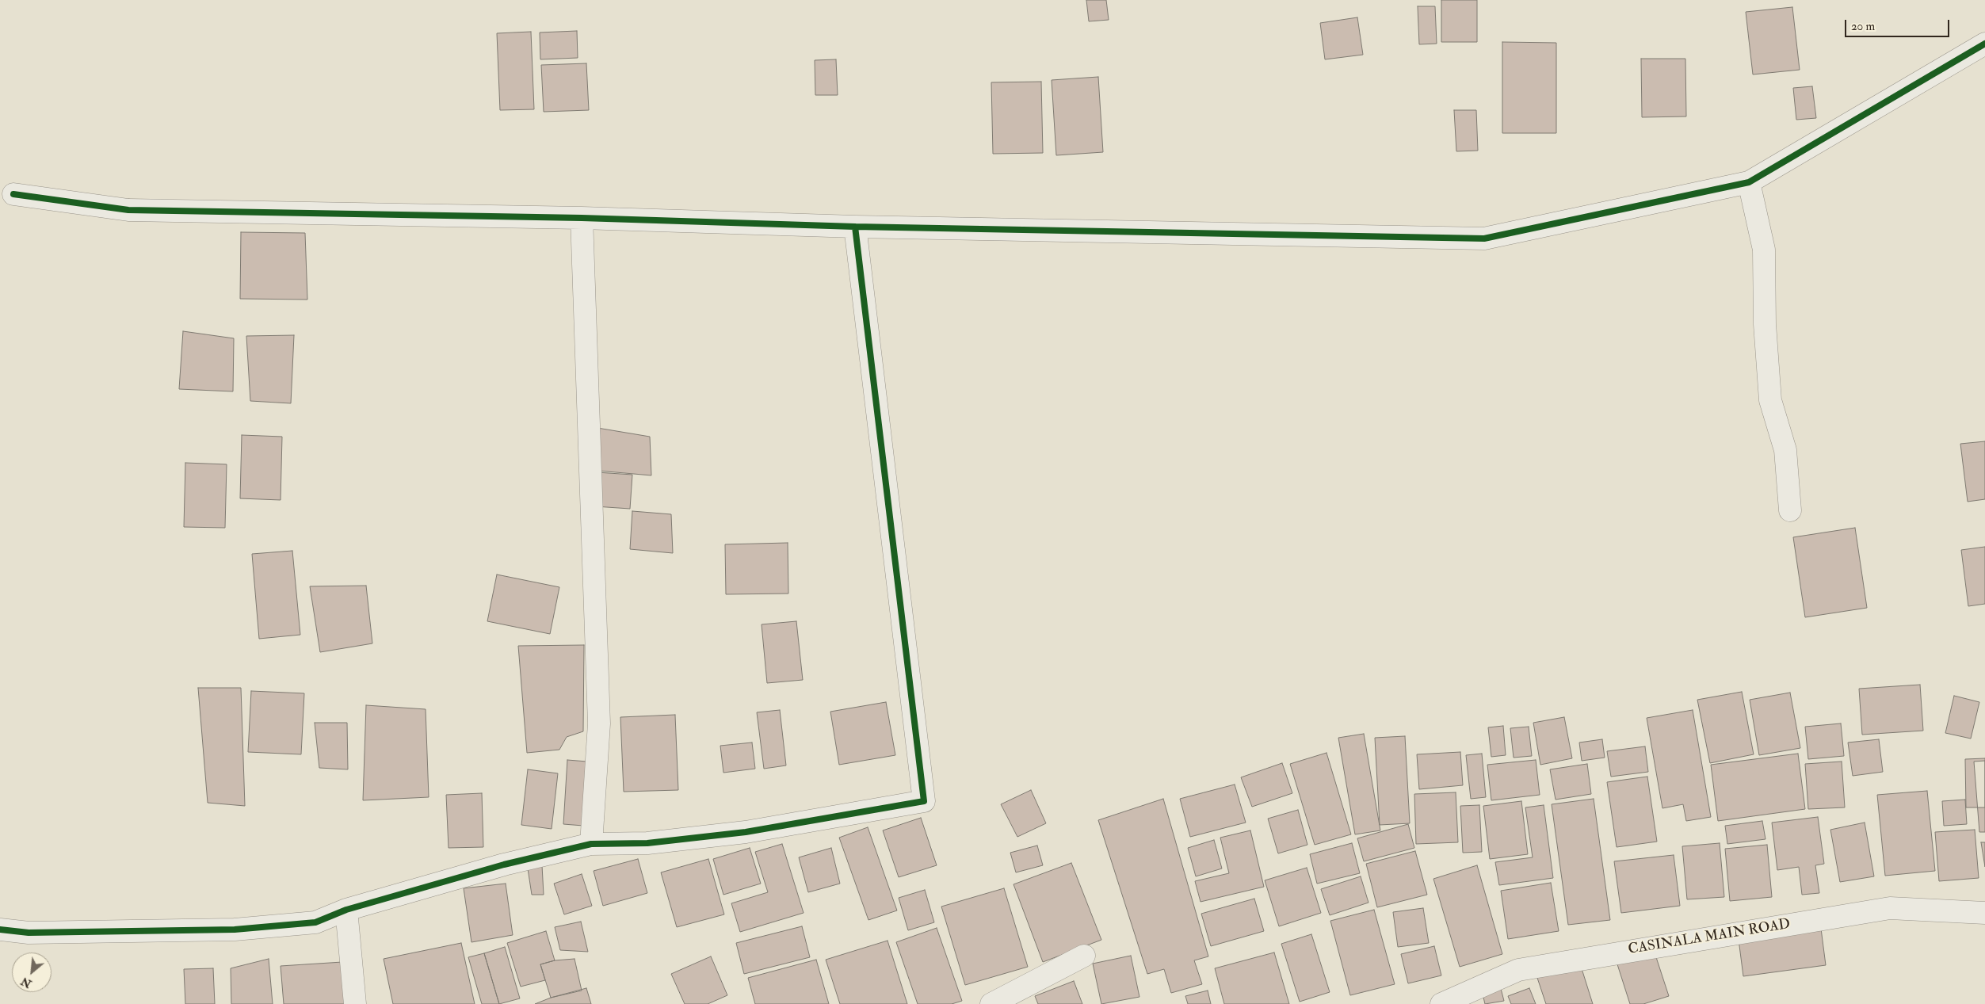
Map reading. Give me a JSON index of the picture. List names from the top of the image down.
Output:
{
  "streets": {
    "street": ["CASINALA MAIN ROAD"]
  },
  "scale_bar": "20 m",
  "north": "bottom left"
}
